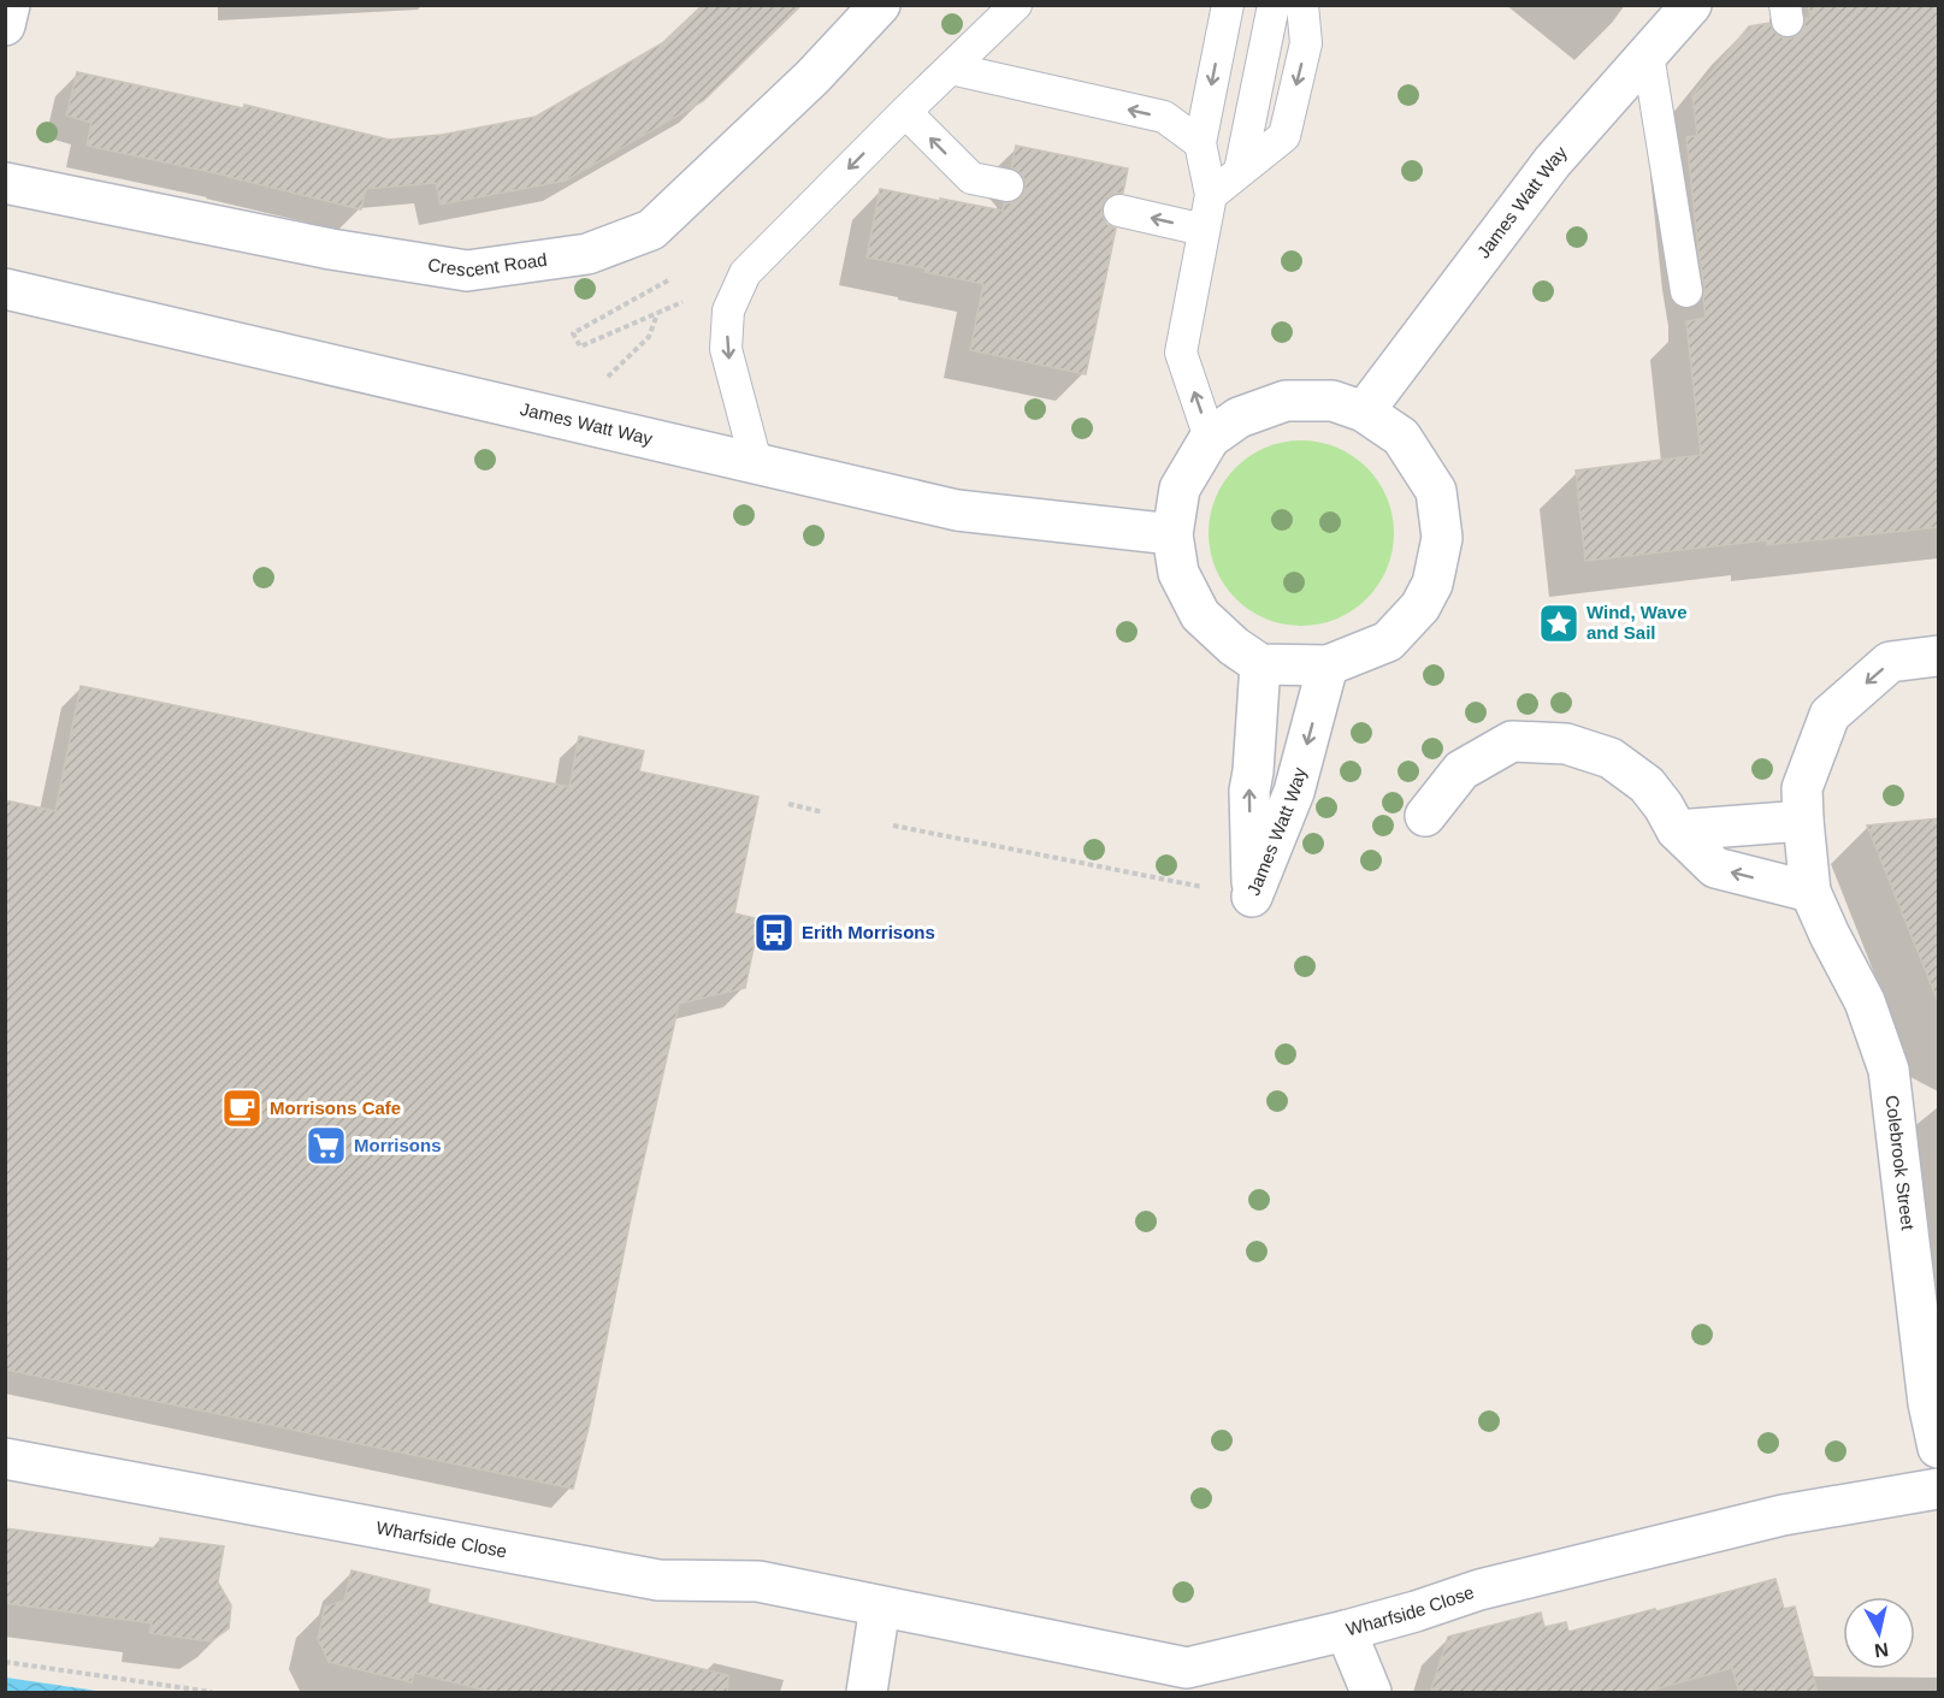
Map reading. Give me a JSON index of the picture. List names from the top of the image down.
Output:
{
  "streets": {
    "street": [
      "James Watt Way",
      "Crescent Road",
      "Colebrook Street",
      "Wharfside Close"
    ]
  },
  "places": {
    "place": ["Wind, Wave and Sail"],
    "bus stop": ["Erith Morrisons"],
    "cafe": ["Morrisons Cafe"],
    "supermarket": ["Morrisons"]
  },
  "north": "bottom"
}
